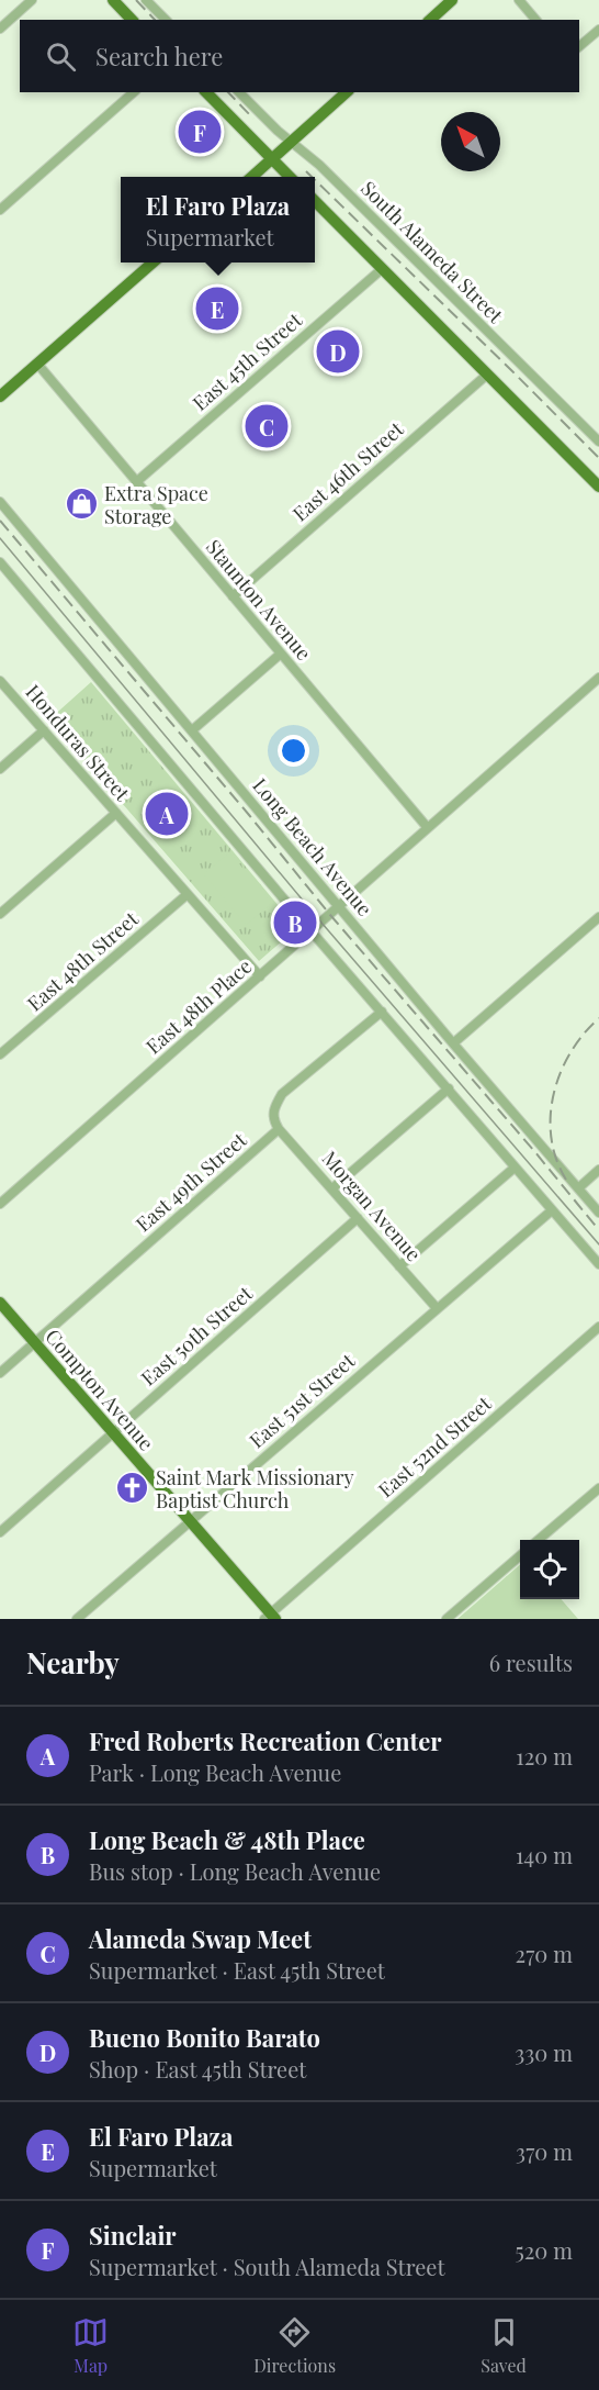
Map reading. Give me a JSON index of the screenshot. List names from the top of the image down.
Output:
{
  "streets": {
    "main road": ["Compton Avenue"],
    "street": [
      "South Alameda Street",
      "East 45th Street",
      "East 46th Street",
      "Staunton Avenue",
      "Honduras Street",
      "Long Beach Avenue",
      "East 48th Street",
      "East 48th Place",
      "East 49th Street",
      "Morgan Avenue",
      "East 50th Street",
      "East 51st Street",
      "East 52nd Street"
    ]
  },
  "crossings": [
    ["East 45th Street", "Staunton Avenue"],
    ["East 46th Street", "Staunton Avenue"],
    ["Staunton Avenue", "East 48th Place"],
    ["Honduras Street", "East 48th Street"],
    ["Honduras Street", "East 48th Place"],
    ["Long Beach Avenue", "East 48th Place"],
    ["East 49th Street", "Morgan Avenue"],
    ["East 49th Street", "Compton Avenue"],
    ["Morgan Avenue", "East 50th Street"],
    ["Morgan Avenue", "East 51st Street"],
    ["East 50th Street", "Compton Avenue"],
    ["Compton Avenue", "East 51st Street"],
    ["Compton Avenue", "East 52nd Street"]
  ],
  "places": {
    "shop": ["Extra Space Storage"],
    "church": ["Saint Mark Missionary Baptist Church"]
  },
  "north": "top left",
  "page": {
    "search": "Search here",
    "pins": [
      "F",
      "E",
      "D",
      "C",
      "A",
      "B"
    ],
    "popup": ["El Faro Plaza", "Supermarket"],
    "heading": ["Nearby", "6 results"],
    "list": [
      {
        "mark": "A",
        "name": "Fred Roberts Recreation Center",
        "note": "Park · Long Beach Avenue",
        "value": "120 m"
      },
      {
        "mark": "B",
        "name": "Long Beach & 48th Place",
        "note": "Bus stop · Long Beach Avenue",
        "value": "140 m"
      },
      {
        "mark": "C",
        "name": "Alameda Swap Meet",
        "note": "Supermarket · East 45th Street",
        "value": "270 m"
      },
      {
        "mark": "D",
        "name": "Bueno Bonito Barato",
        "note": "Shop · East 45th Street",
        "value": "330 m"
      },
      {
        "mark": "E",
        "name": "El Faro Plaza",
        "note": "Supermarket",
        "value": "370 m"
      },
      {
        "mark": "F",
        "name": "Sinclair",
        "note": "Supermarket · South Alameda Street",
        "value": "520 m"
      }
    ],
    "nav": ["Map", "Directions", "Saved"]
  }
}
